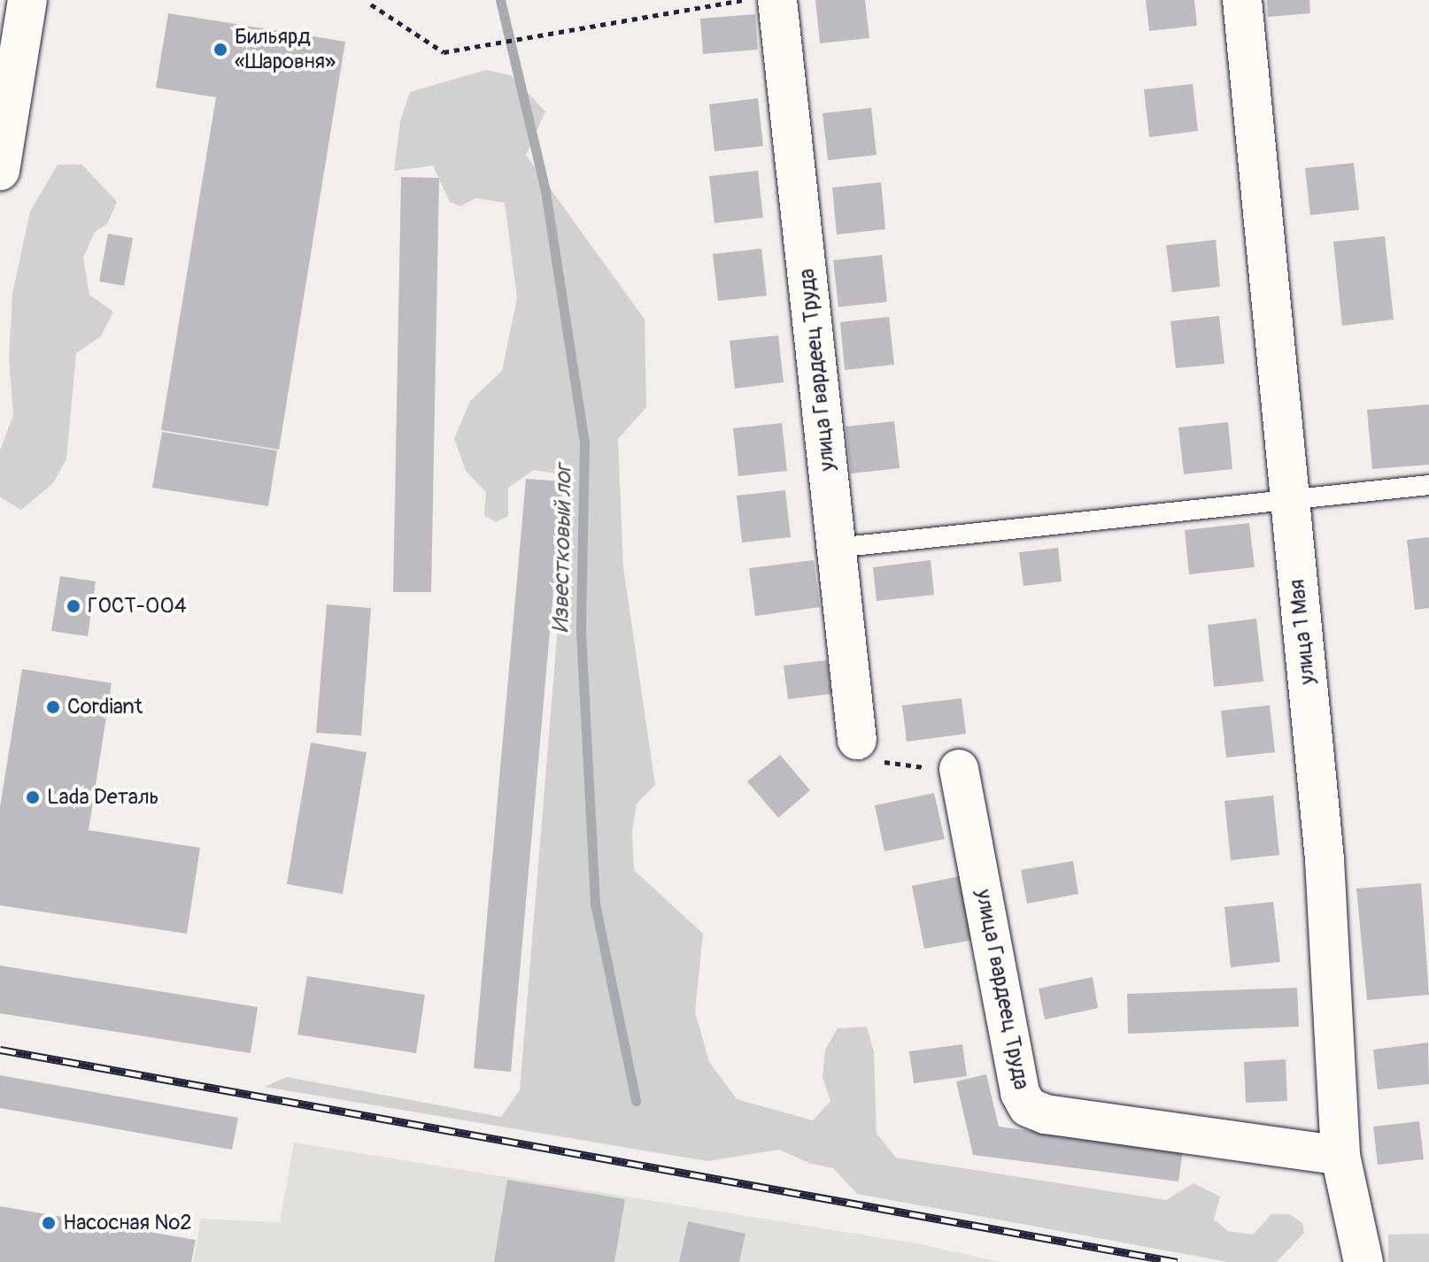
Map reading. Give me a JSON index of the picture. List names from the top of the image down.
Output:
{
  "streets": {
    "street": ["улица Гвардеец Труда", "улица 1 Мая"]
  },
  "crossings": [
    ["улица Гвардеец Труда", "улица 1 Мая"]
  ],
  "water": ["Известковый лог"],
  "places": [
    "Бильярд «Шаровня»",
    "ГОСТ-004",
    "Cordiant",
    "Lada Dеталь",
    "Насосная №2"
  ]
}
